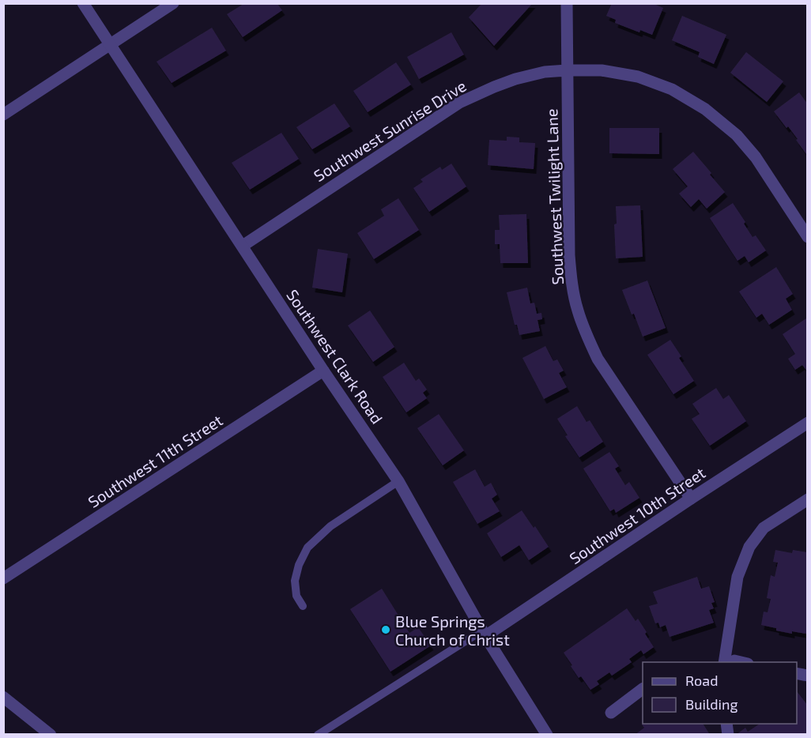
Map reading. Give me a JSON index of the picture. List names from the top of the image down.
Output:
{
  "streets": {
    "street": [
      "Southwest Sunrise Drive",
      "Southwest Twilight Lane",
      "Southwest Clark Road",
      "Southwest 11th Street",
      "Southwest 10th Street"
    ]
  },
  "crossings": [
    ["Southwest Sunrise Drive", "Southwest Twilight Lane"],
    ["Southwest Sunrise Drive", "Southwest Clark Road"],
    ["Southwest Twilight Lane", "Southwest 10th Street"],
    ["Southwest Clark Road", "Southwest 11th Street"],
    ["Southwest Clark Road", "Southwest 10th Street"]
  ],
  "places": ["Blue Springs Church of Christ"],
  "legend": ["Road", "Building"]
}
